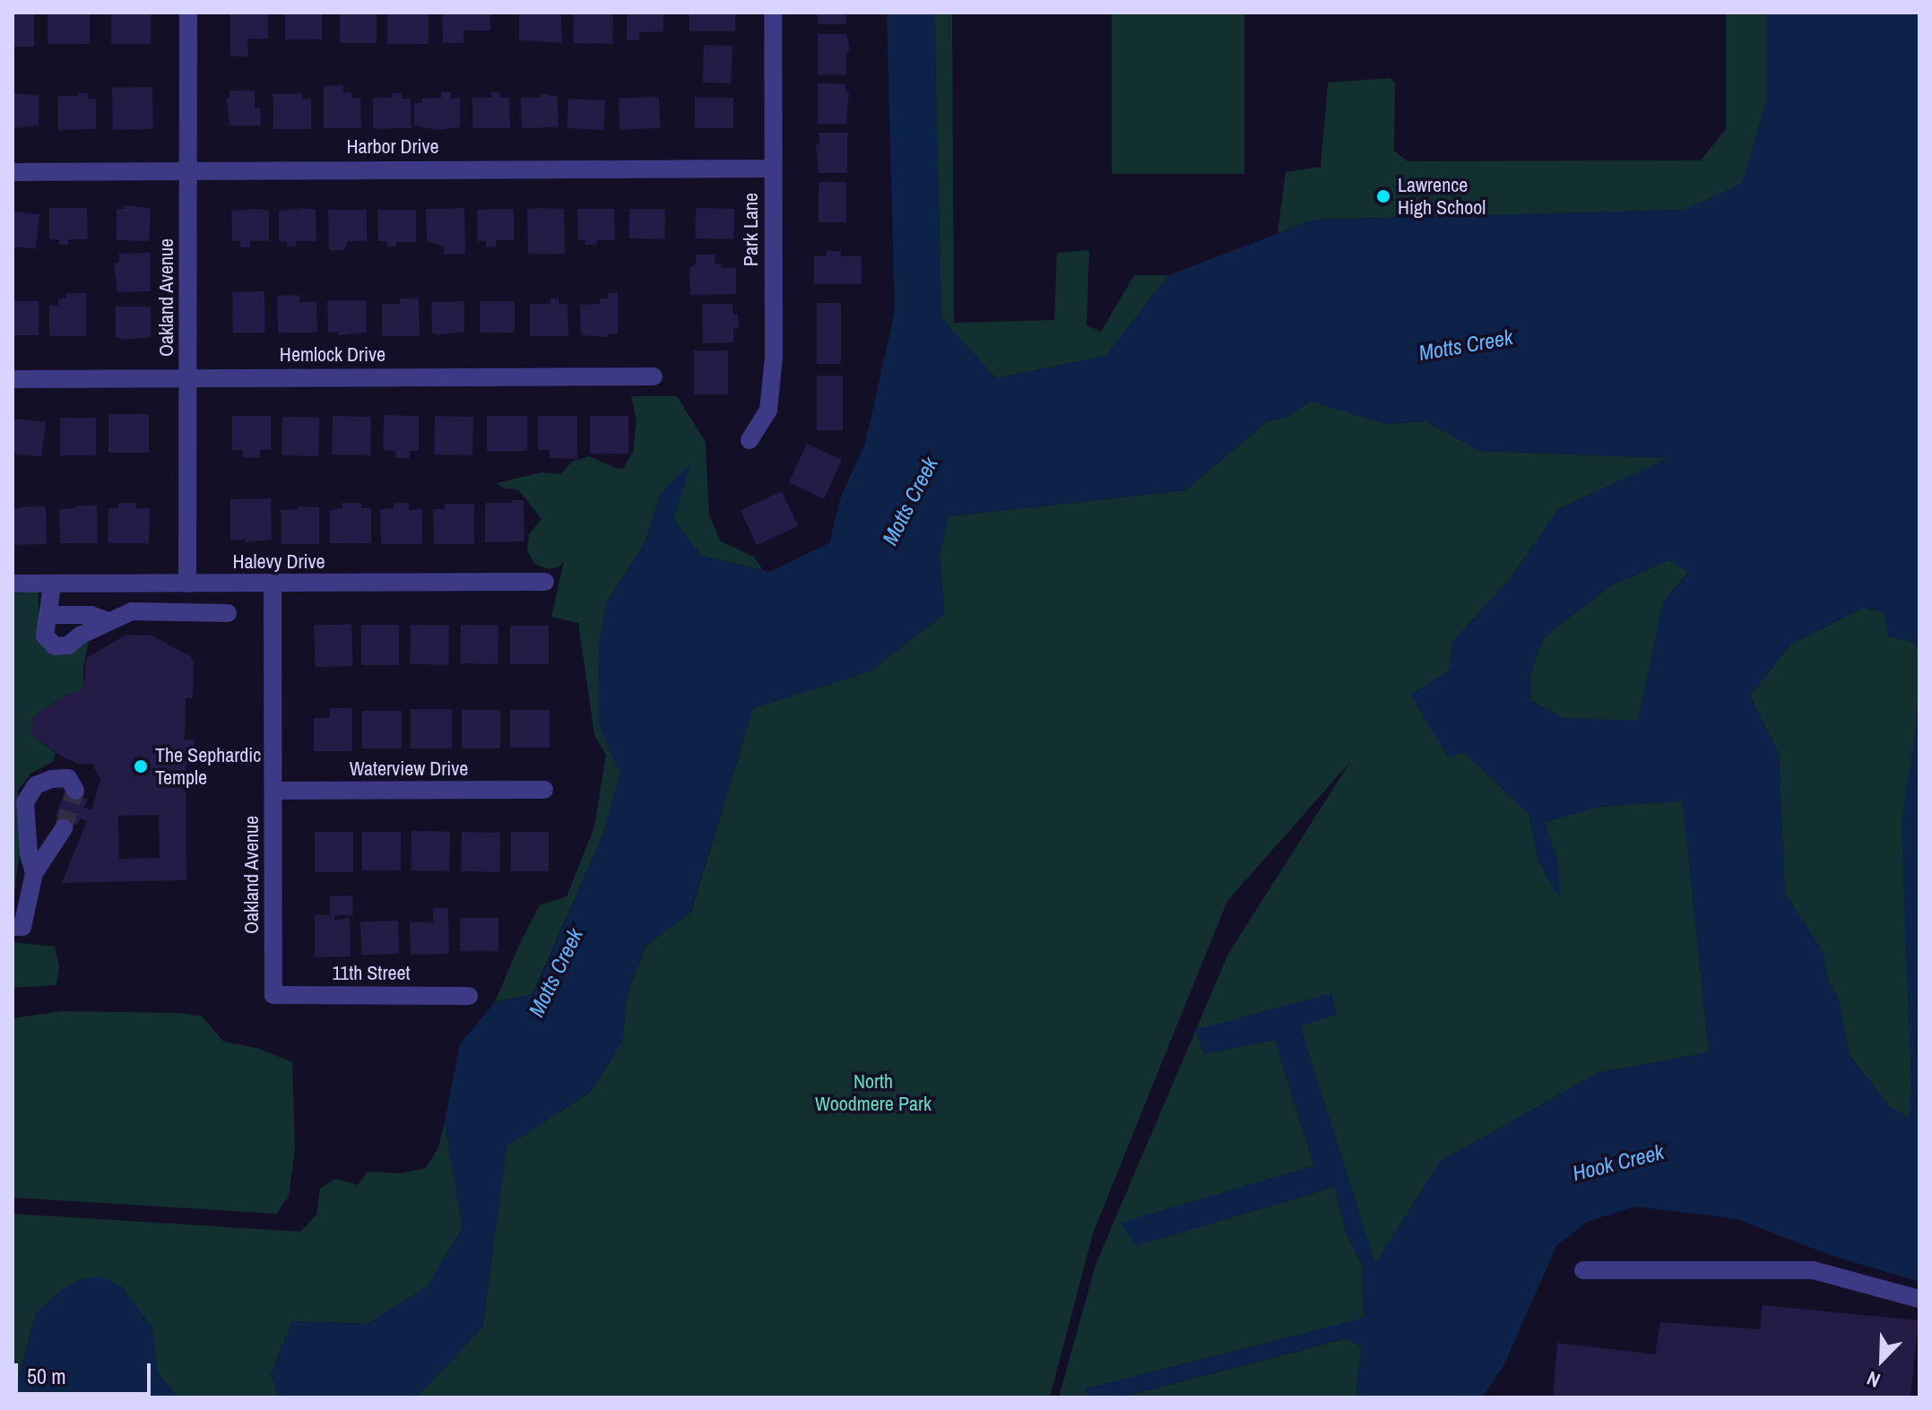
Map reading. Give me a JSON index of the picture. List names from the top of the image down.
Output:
{
  "streets": {
    "street": [
      "Harbor Drive",
      "Park Lane",
      "Oakland Avenue",
      "Hemlock Drive",
      "Halevy Drive",
      "Waterview Drive",
      "11th Street"
    ]
  },
  "crossings": [
    ["Harbor Drive", "Park Lane"],
    ["Harbor Drive", "Oakland Avenue"],
    ["Oakland Avenue", "Hemlock Drive"],
    ["Oakland Avenue", "Halevy Drive"],
    ["Oakland Avenue", "Waterview Drive"],
    ["Oakland Avenue", "11th Street"]
  ],
  "water": ["Motts Creek", "Hook Creek"],
  "parks": ["North Woodmere Park"],
  "places": ["Lawrence High School", "The Sephardic Temple"],
  "scale_bar": "50 m",
  "north": "bottom left"
}
